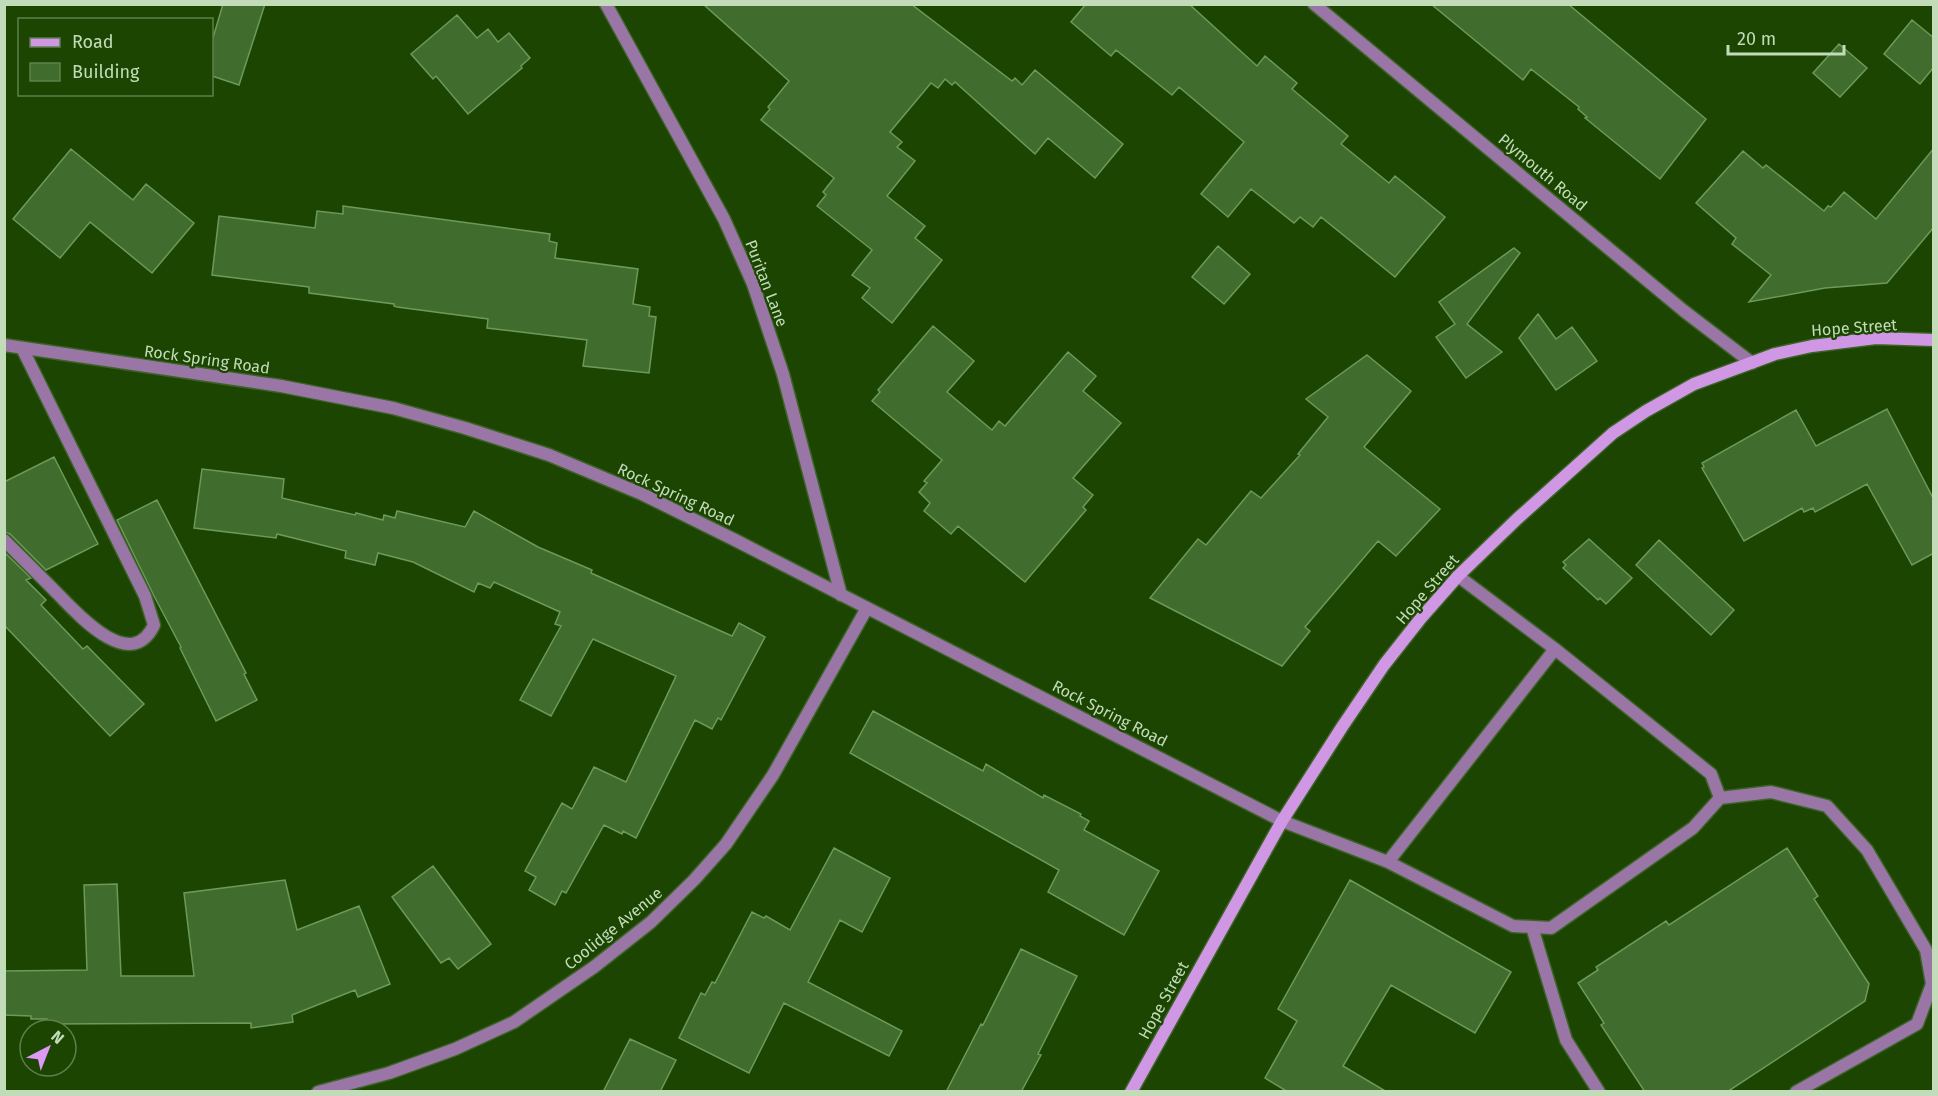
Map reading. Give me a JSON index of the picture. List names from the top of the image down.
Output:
{
  "streets": {
    "main road": ["Hope Street"],
    "street": [
      "Plymouth Road",
      "Puritan Lane",
      "Rock Spring Road",
      "Coolidge Avenue"
    ]
  },
  "crossings": [
    ["Plymouth Road", "Hope Street"],
    ["Puritan Lane", "Rock Spring Road"],
    ["Hope Street", "Rock Spring Road"],
    ["Rock Spring Road", "Coolidge Avenue"]
  ],
  "legend": ["Road", "Building"],
  "scale_bar": "20 m",
  "north": "top right"
}
